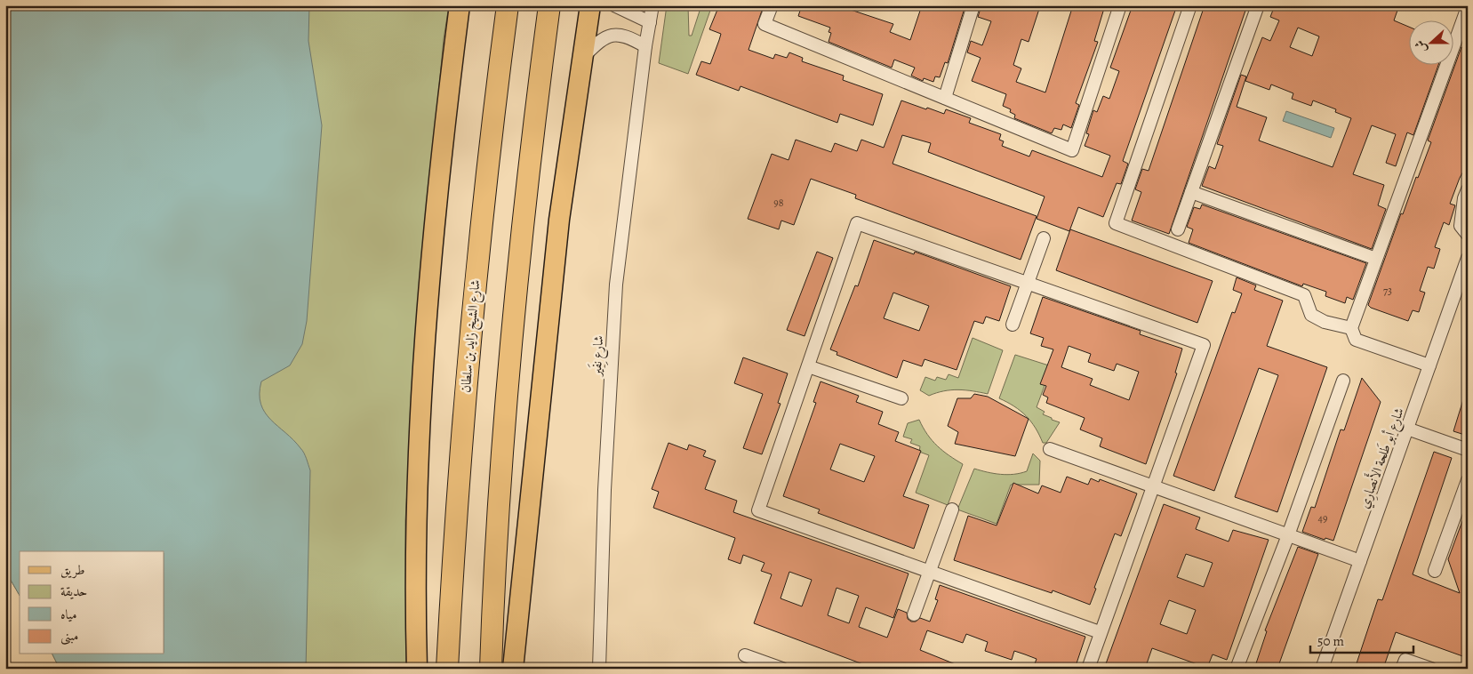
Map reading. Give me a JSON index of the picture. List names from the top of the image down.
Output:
{
  "streets": {
    "highway": ["شارع الشيخ زايد بن سلطان"],
    "street": ["شارع نِفَير", "شارع أبو طَلحة الأَنصارِي"]
  },
  "house_numbers": ["98", "73", "49"],
  "legend": [
    "طريق",
    "حديقة",
    "مياه",
    "مبنى"
  ],
  "scale_bar": "50 m",
  "north": "left"
}
